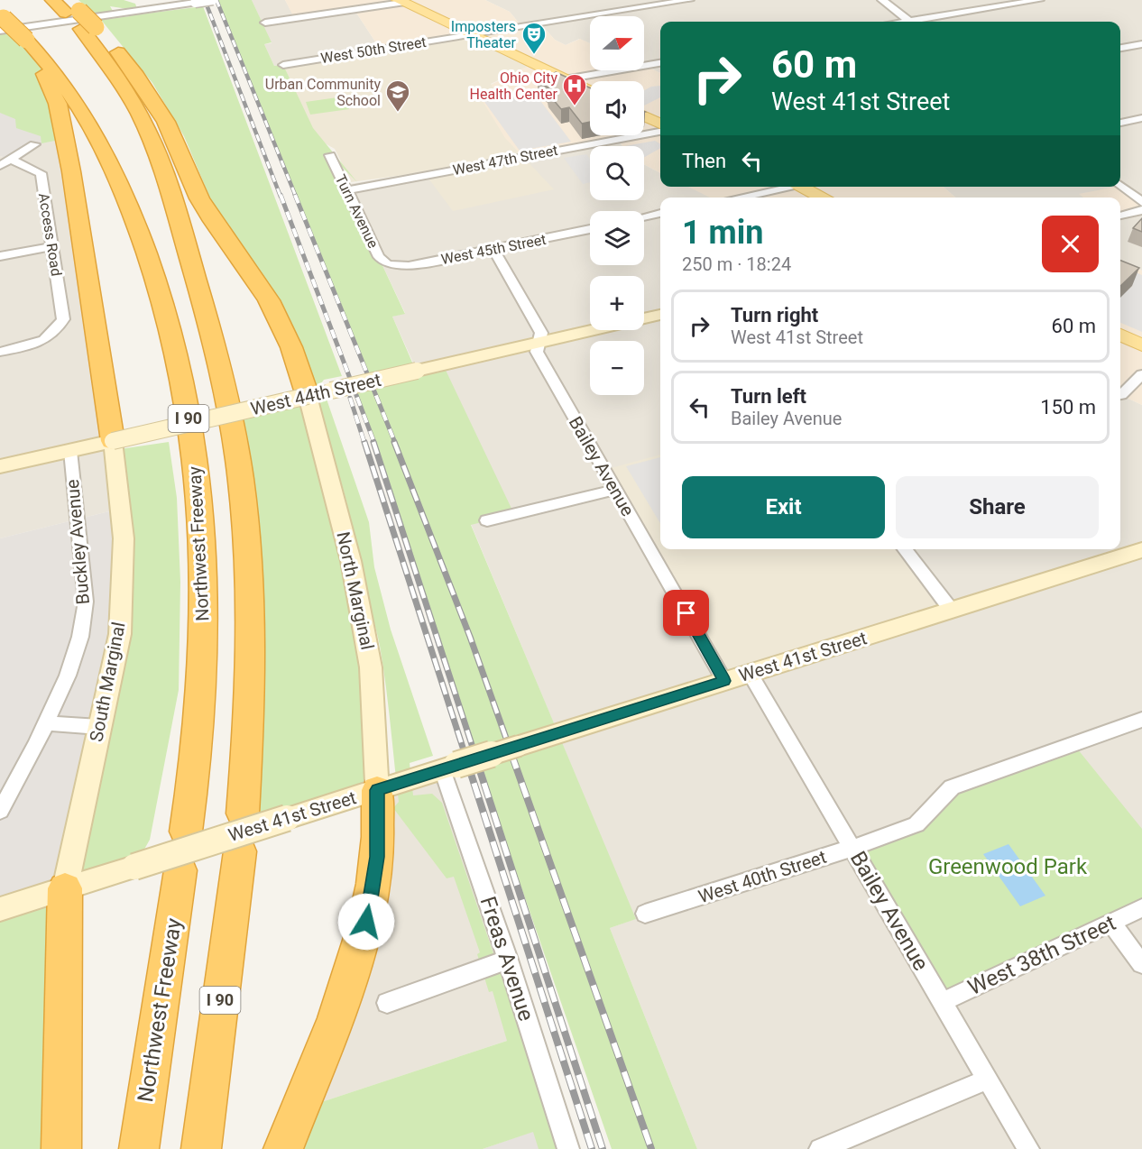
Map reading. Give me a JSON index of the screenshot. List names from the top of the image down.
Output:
{
  "streets": {
    "highway": ["I 90", "Northwest Freeway"],
    "street": [
      "West 50th Street",
      "West 47th Street",
      "Turn Avenue",
      "Access Road",
      "West 45th Street",
      "West 44th Street",
      "Bailey Avenue",
      "Buckley Avenue",
      "North Marginal",
      "West 41st Street",
      "South Marginal",
      "West 40th Street",
      "West 38th Street",
      "Freas Avenue"
    ]
  },
  "crossings": [
    ["West 47th Street", "Turn Avenue"],
    ["Turn Avenue", "West 45th Street"],
    ["West 45th Street", "Bailey Avenue"],
    ["West 44th Street", "Bailey Avenue"],
    ["West 44th Street", "Buckley Avenue"],
    ["West 44th Street", "North Marginal"],
    ["West 44th Street", "South Marginal"],
    ["Bailey Avenue", "West 41st Street"],
    ["Bailey Avenue", "West 40th Street"],
    ["Bailey Avenue", "West 38th Street"],
    ["North Marginal", "West 41st Street"],
    ["West 41st Street", "South Marginal"],
    ["West 41st Street", "Freas Avenue"]
  ],
  "parks": ["Greenwood Park"],
  "places": {
    "theatre": ["Imposters Theater"],
    "hospital": ["Ohio City Health Center"],
    "school or university": ["Urban Community School"]
  },
  "north": "right",
  "page": {
    "map_buttons": ["+", "−"],
    "turn": ["60 m", "West 41st Street"],
    "then": "Then",
    "heading": ["1 min", "250 m · 18:24"],
    "list": [
      {
        "name": "Turn right",
        "note": "West 41st Street",
        "value": "60 m"
      },
      {
        "name": "Turn left",
        "note": "Bailey Avenue",
        "value": "150 m"
      }
    ],
    "buttons": ["Exit", "Share"]
  }
}
